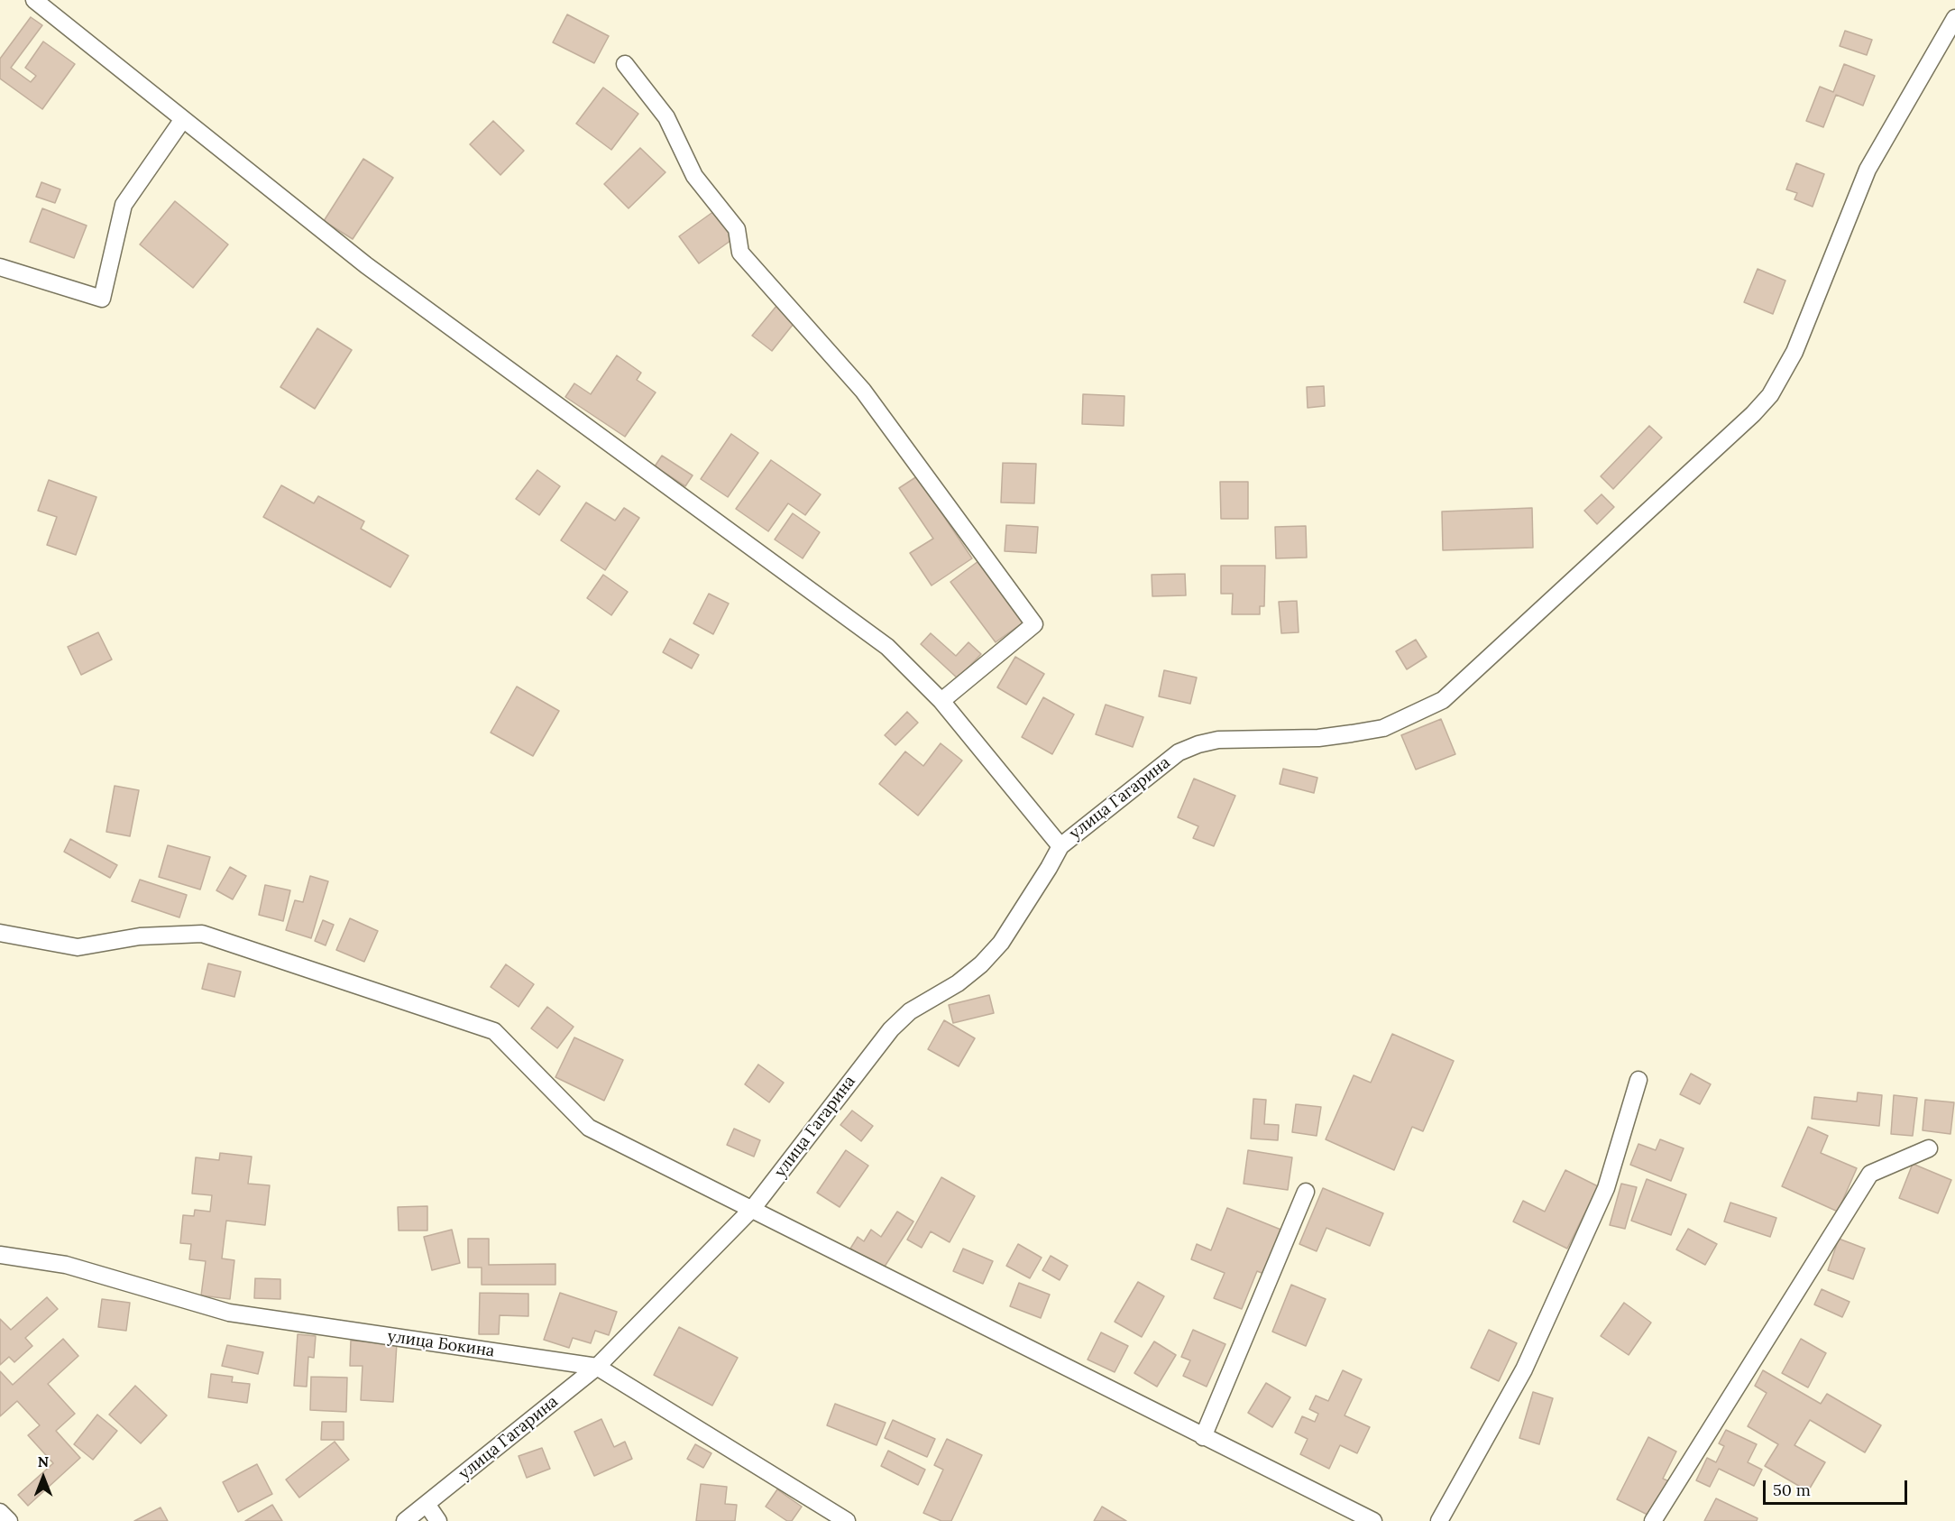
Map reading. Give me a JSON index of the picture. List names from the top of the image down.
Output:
{
  "streets": {
    "street": ["улица Гагарина", "улица Бокина"]
  },
  "crossings": [
    ["улица Гагарина", "улица Бокина"]
  ],
  "scale_bar": "50 m",
  "north": "top"
}
